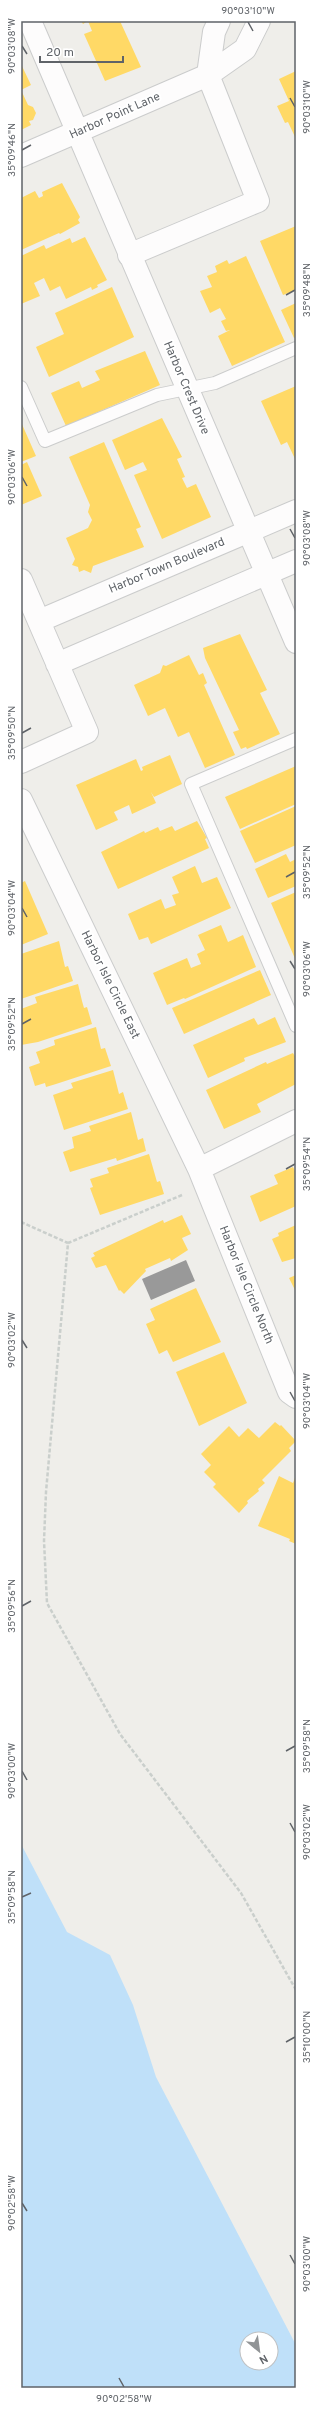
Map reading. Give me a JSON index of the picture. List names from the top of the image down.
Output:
{
  "streets": {
    "street": [
      "Harbor Point Lane",
      "Harbor Crest Drive",
      "Harbor Town Boulevard",
      "Harbor Isle Circle East",
      "Harbor Isle Circle North"
    ]
  },
  "crossings": [
    ["Harbor Point Lane", "Harbor Crest Drive"],
    ["Harbor Crest Drive", "Harbor Town Boulevard"],
    ["Harbor Isle Circle East", "Harbor Isle Circle North"]
  ],
  "scale_bar": "20 m",
  "north": "bottom right",
  "coordinates": [
    "90°03'10\"W",
    "90°03'08\"W",
    "35°09'46\"N",
    "35°09'48\"N",
    "90°03'06\"W",
    "35°09'50\"N",
    "35°09'52\"N",
    "90°03'04\"W",
    "35°09'54\"N",
    "90°03'02\"W",
    "35°09'56\"N",
    "35°09'58\"N",
    "90°03'00\"W",
    "35°10'00\"N",
    "90°02'58\"W"
  ]
}
